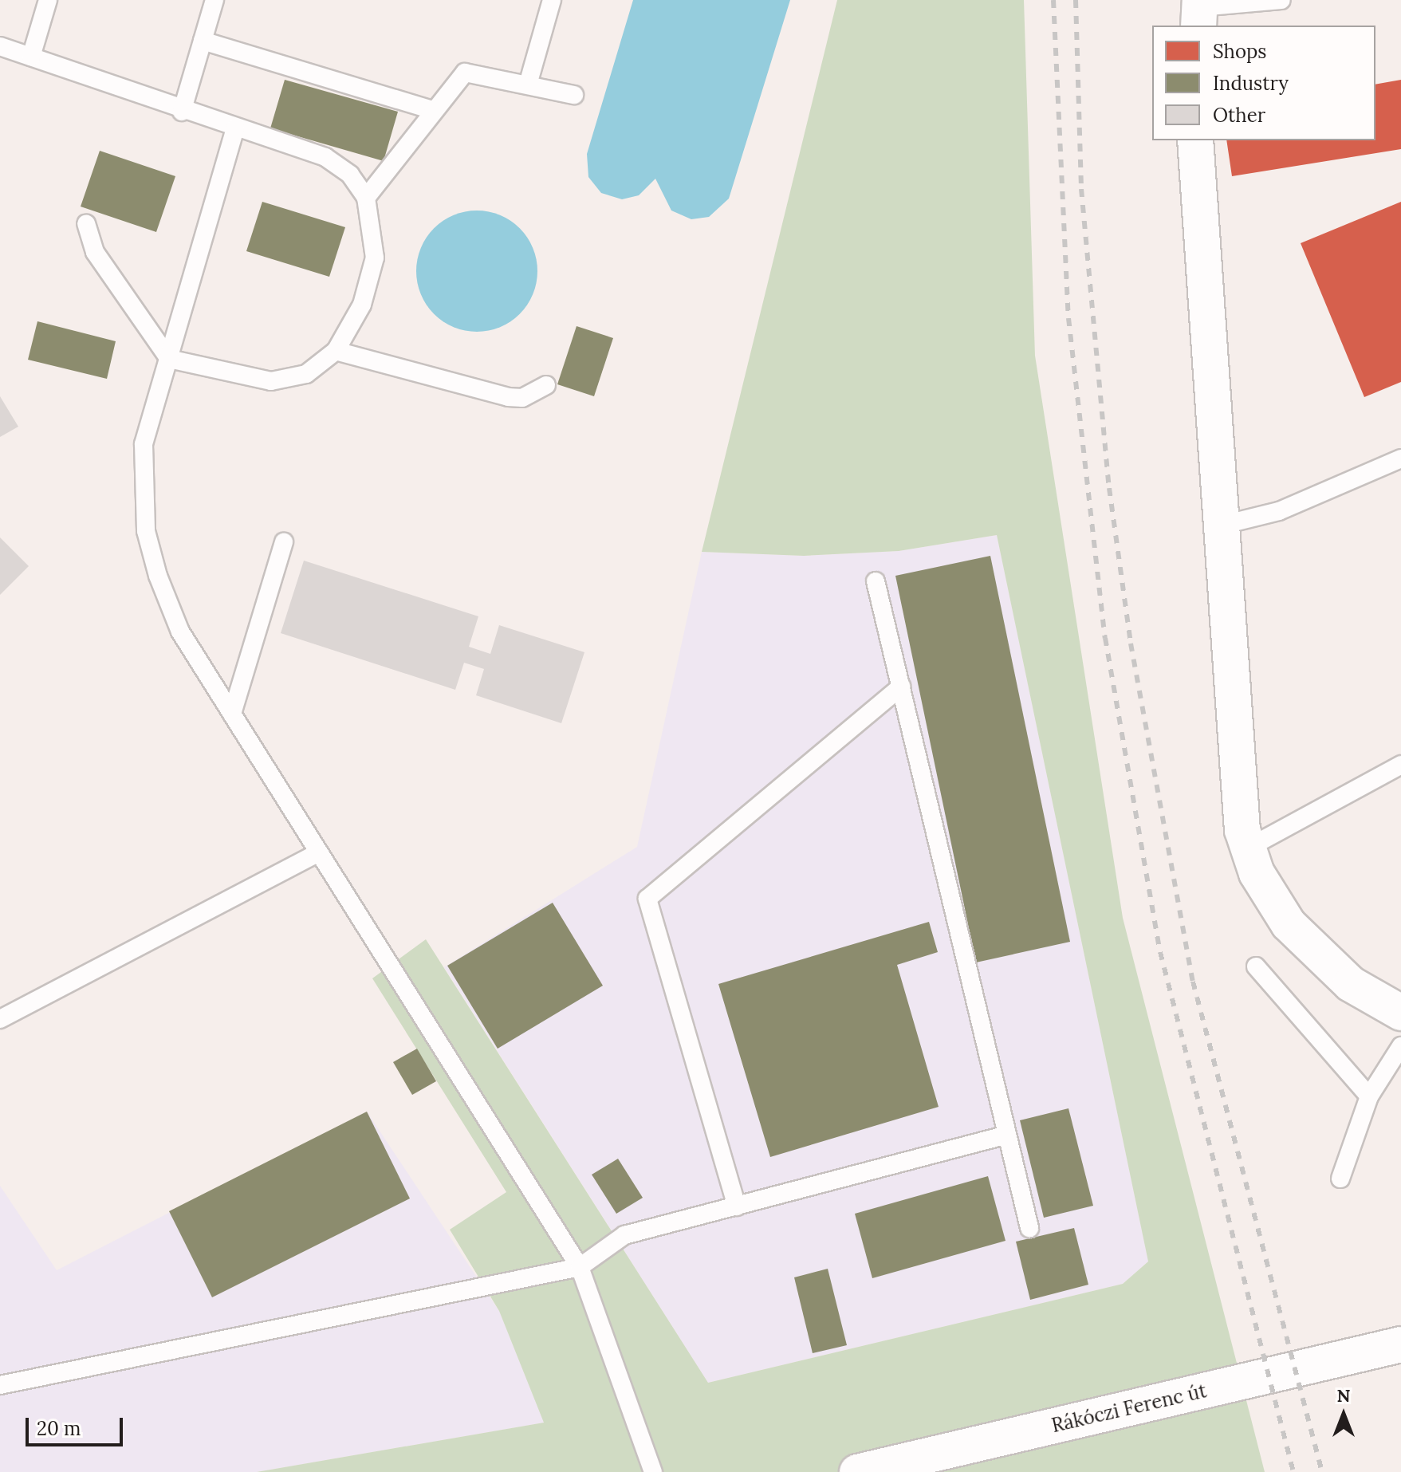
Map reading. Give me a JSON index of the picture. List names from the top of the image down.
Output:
{
  "streets": {
    "street": ["Rákóczi Ferenc út"]
  },
  "legend": ["Shops", "Industry", "Other"],
  "scale_bar": "20 m",
  "north": "top"
}
